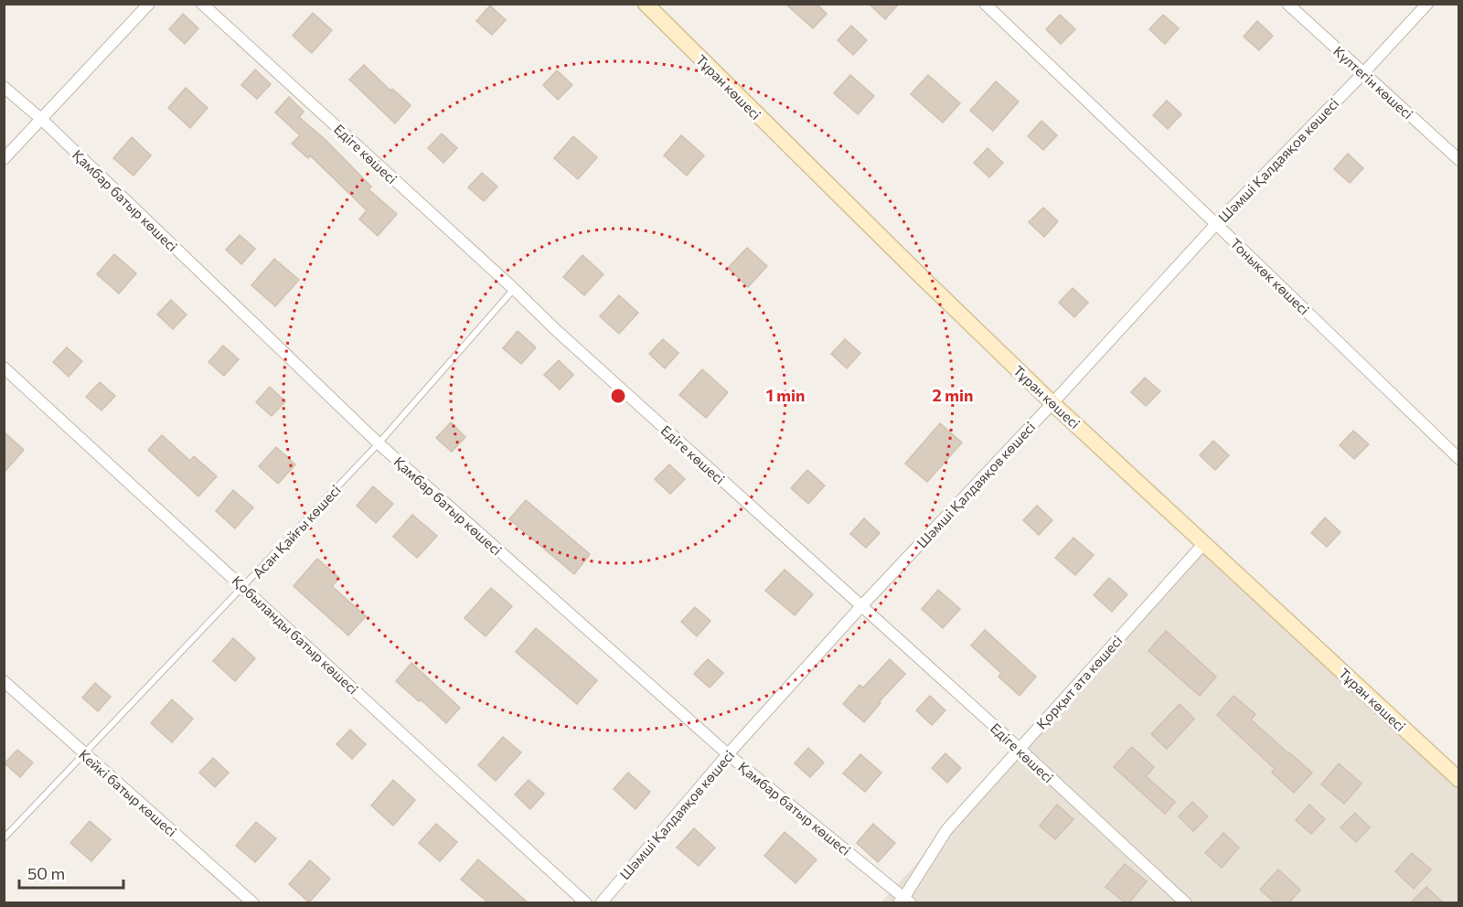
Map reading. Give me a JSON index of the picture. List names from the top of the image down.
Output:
{
  "streets": {
    "street": [
      "Күлтегін көшесі",
      "Тұран көшесі",
      "Едіге көшесі",
      "Шәмші Қалдаяқов көшесі",
      "Қамбар батыр көшесі",
      "Тоныкөк көшесі",
      "Қобыланды батыр көшесі",
      "Қорқыт ата көшесі",
      "Кейкі батыр көшесі"
    ],
    "lane": ["Асан Қайғы көшесі"]
  },
  "crossings": [
    ["Күлтегін көшесі", "Шәмші Қалдаяқов көшесі"],
    ["Тұран көшесі", "Шәмші Қалдаяқов көшесі"],
    ["Тұран көшесі", "Қорқыт ата көшесі"],
    ["Едіге көшесі", "Шәмші Қалдаяқов көшесі"],
    ["Едіге көшесі", "Асан Қайғы көшесі"],
    ["Едіге көшесі", "Қорқыт ата көшесі"],
    ["Шәмші Қалдаяқов көшесі", "Қамбар батыр көшесі"],
    ["Шәмші Қалдаяқов көшесі", "Тоныкөк көшесі"],
    ["Қамбар батыр көшесі", "Асан Қайғы көшесі"],
    ["Қамбар батыр көшесі", "Қорқыт ата көшесі"],
    ["Асан Қайғы көшесі", "Қобыланды батыр көшесі"],
    ["Асан Қайғы көшесі", "Кейкі батыр көшесі"]
  ],
  "scale_bar": "50 m",
  "rings": ["1 min", "2 min"]
}
